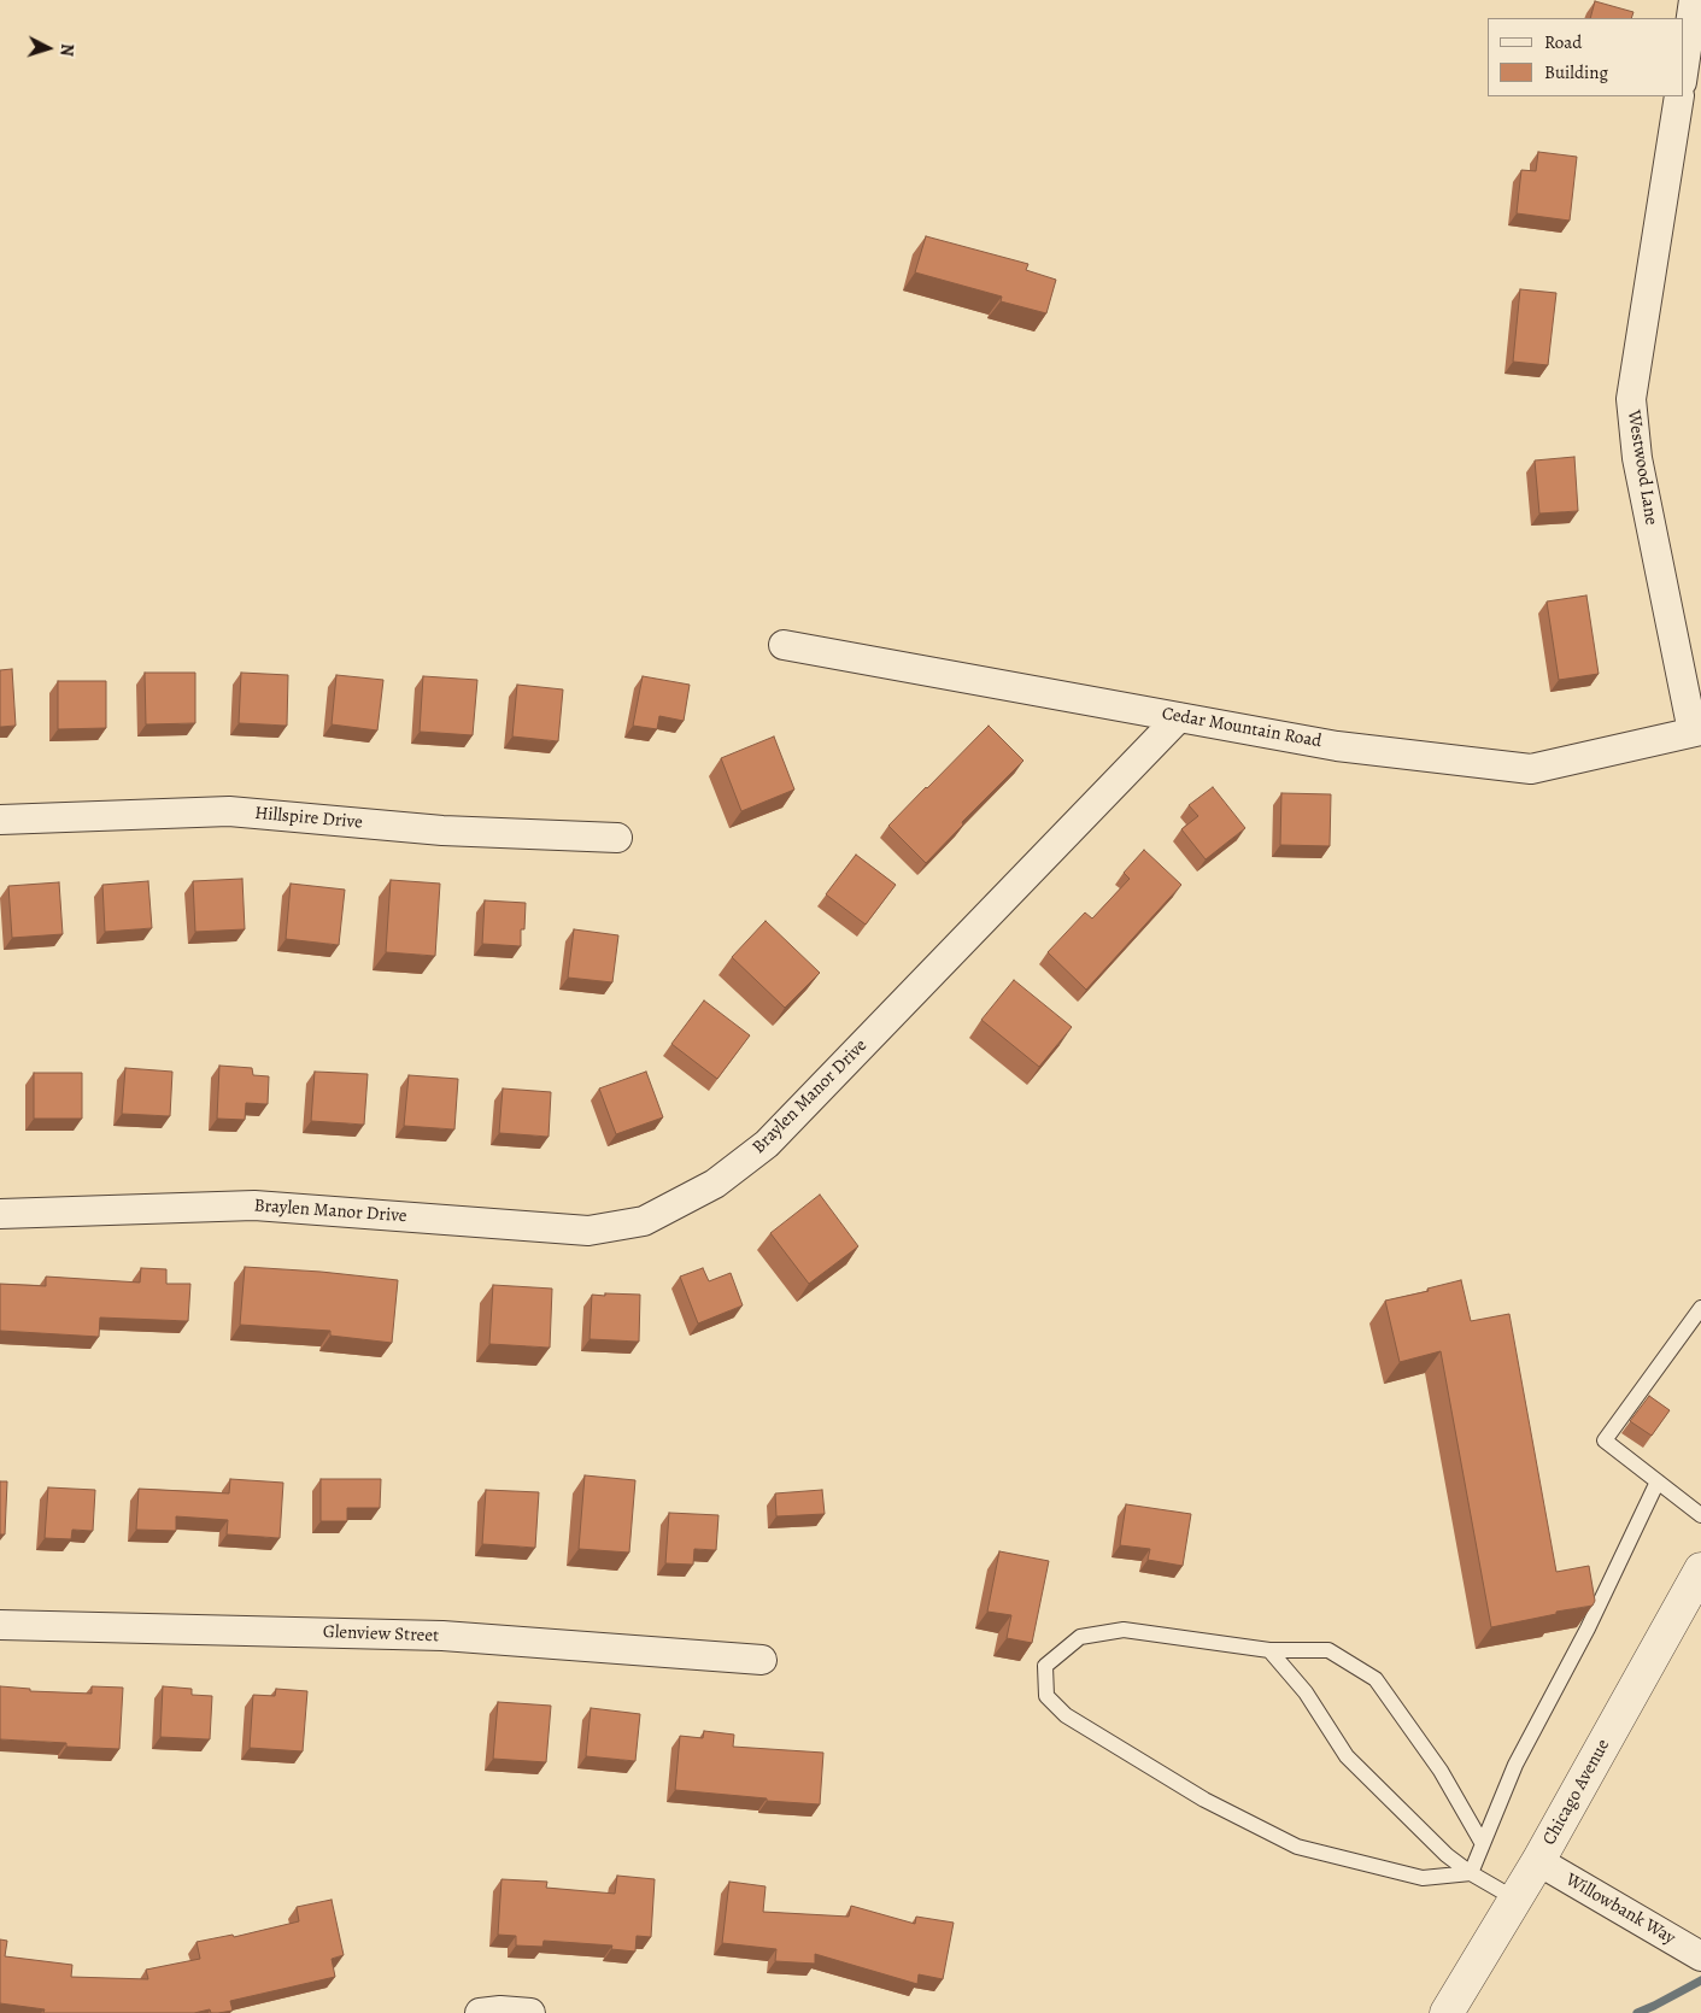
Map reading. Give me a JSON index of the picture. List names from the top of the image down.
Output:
{
  "streets": {
    "street": [
      "Westwood Lane",
      "Cedar Mountain Road",
      "Hillspire Drive",
      "Braylen Manor Drive",
      "Glenview Street",
      "Chicago Avenue",
      "Willowbank Way"
    ]
  },
  "crossings": [
    ["Westwood Lane", "Cedar Mountain Road"],
    ["Cedar Mountain Road", "Braylen Manor Drive"],
    ["Chicago Avenue", "Willowbank Way"]
  ],
  "legend": ["Road", "Building"],
  "north": "right"
}
